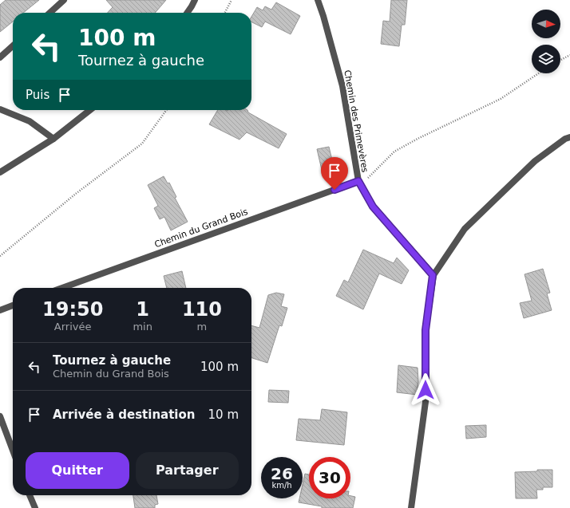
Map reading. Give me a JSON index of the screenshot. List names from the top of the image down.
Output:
{
  "streets": {
    "street": ["Chemin des Primevères", "Chemin du Grand Bois"]
  },
  "crossings": [
    ["Chemin des Primevères", "Chemin du Grand Bois"]
  ],
  "north": "right",
  "page": {
    "turn": ["100 m", "Tournez à gauche"],
    "then": "Puis",
    "eta": [
      "19:50",
      "Arrivée",
      "1",
      "min",
      "110",
      "m"
    ],
    "list": [
      {
        "name": "Tournez à gauche",
        "note": "Chemin du Grand Bois",
        "value": "100 m"
      },
      {
        "name": "Arrivée à destination",
        "value": "10 m"
      }
    ],
    "buttons": ["Quitter", "Partager"],
    "speed": "26 km/h",
    "limit": "30"
  }
}
